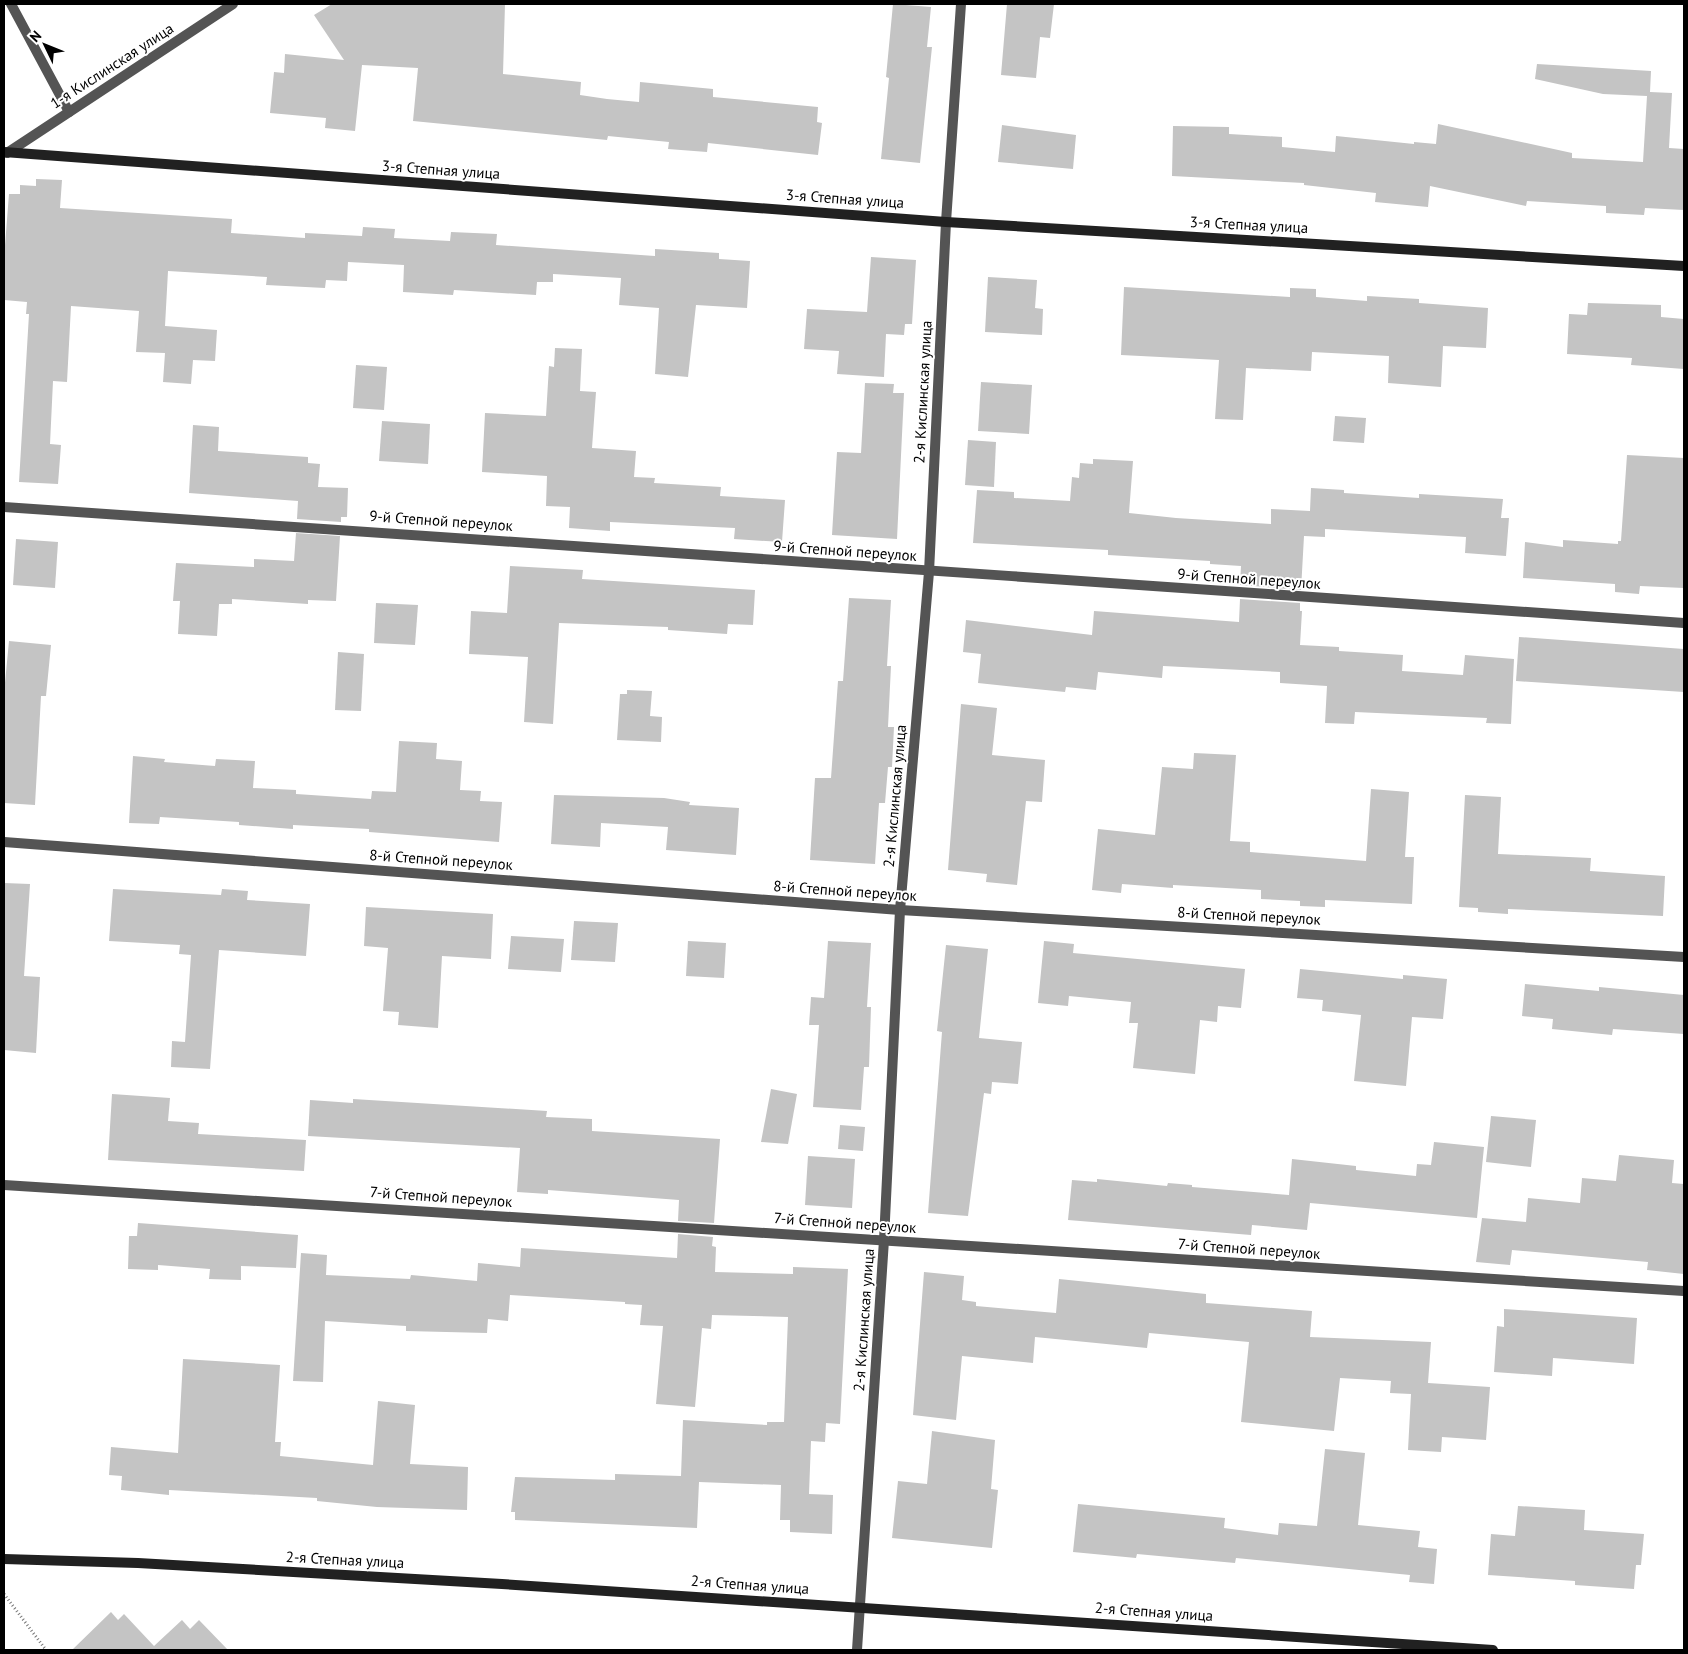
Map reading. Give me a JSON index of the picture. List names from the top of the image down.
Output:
{
  "streets": {
    "street": [
      "1-я Кислинская улица",
      "3-я Степная улица",
      "2-я Кислинская улица",
      "9-й Степной переулок",
      "8-й Степной переулок",
      "7-й Степной переулок",
      "2-я Степная улица"
    ]
  },
  "crossings": [
    ["1-я Кислинская улица", "3-я Степная улица"],
    ["3-я Степная улица", "2-я Кислинская улица"],
    ["2-я Кислинская улица", "9-й Степной переулок"],
    ["2-я Кислинская улица", "8-й Степной переулок"],
    ["2-я Кислинская улица", "7-й Степной переулок"],
    ["2-я Кислинская улица", "2-я Степная улица"]
  ],
  "north": "top left"
}
